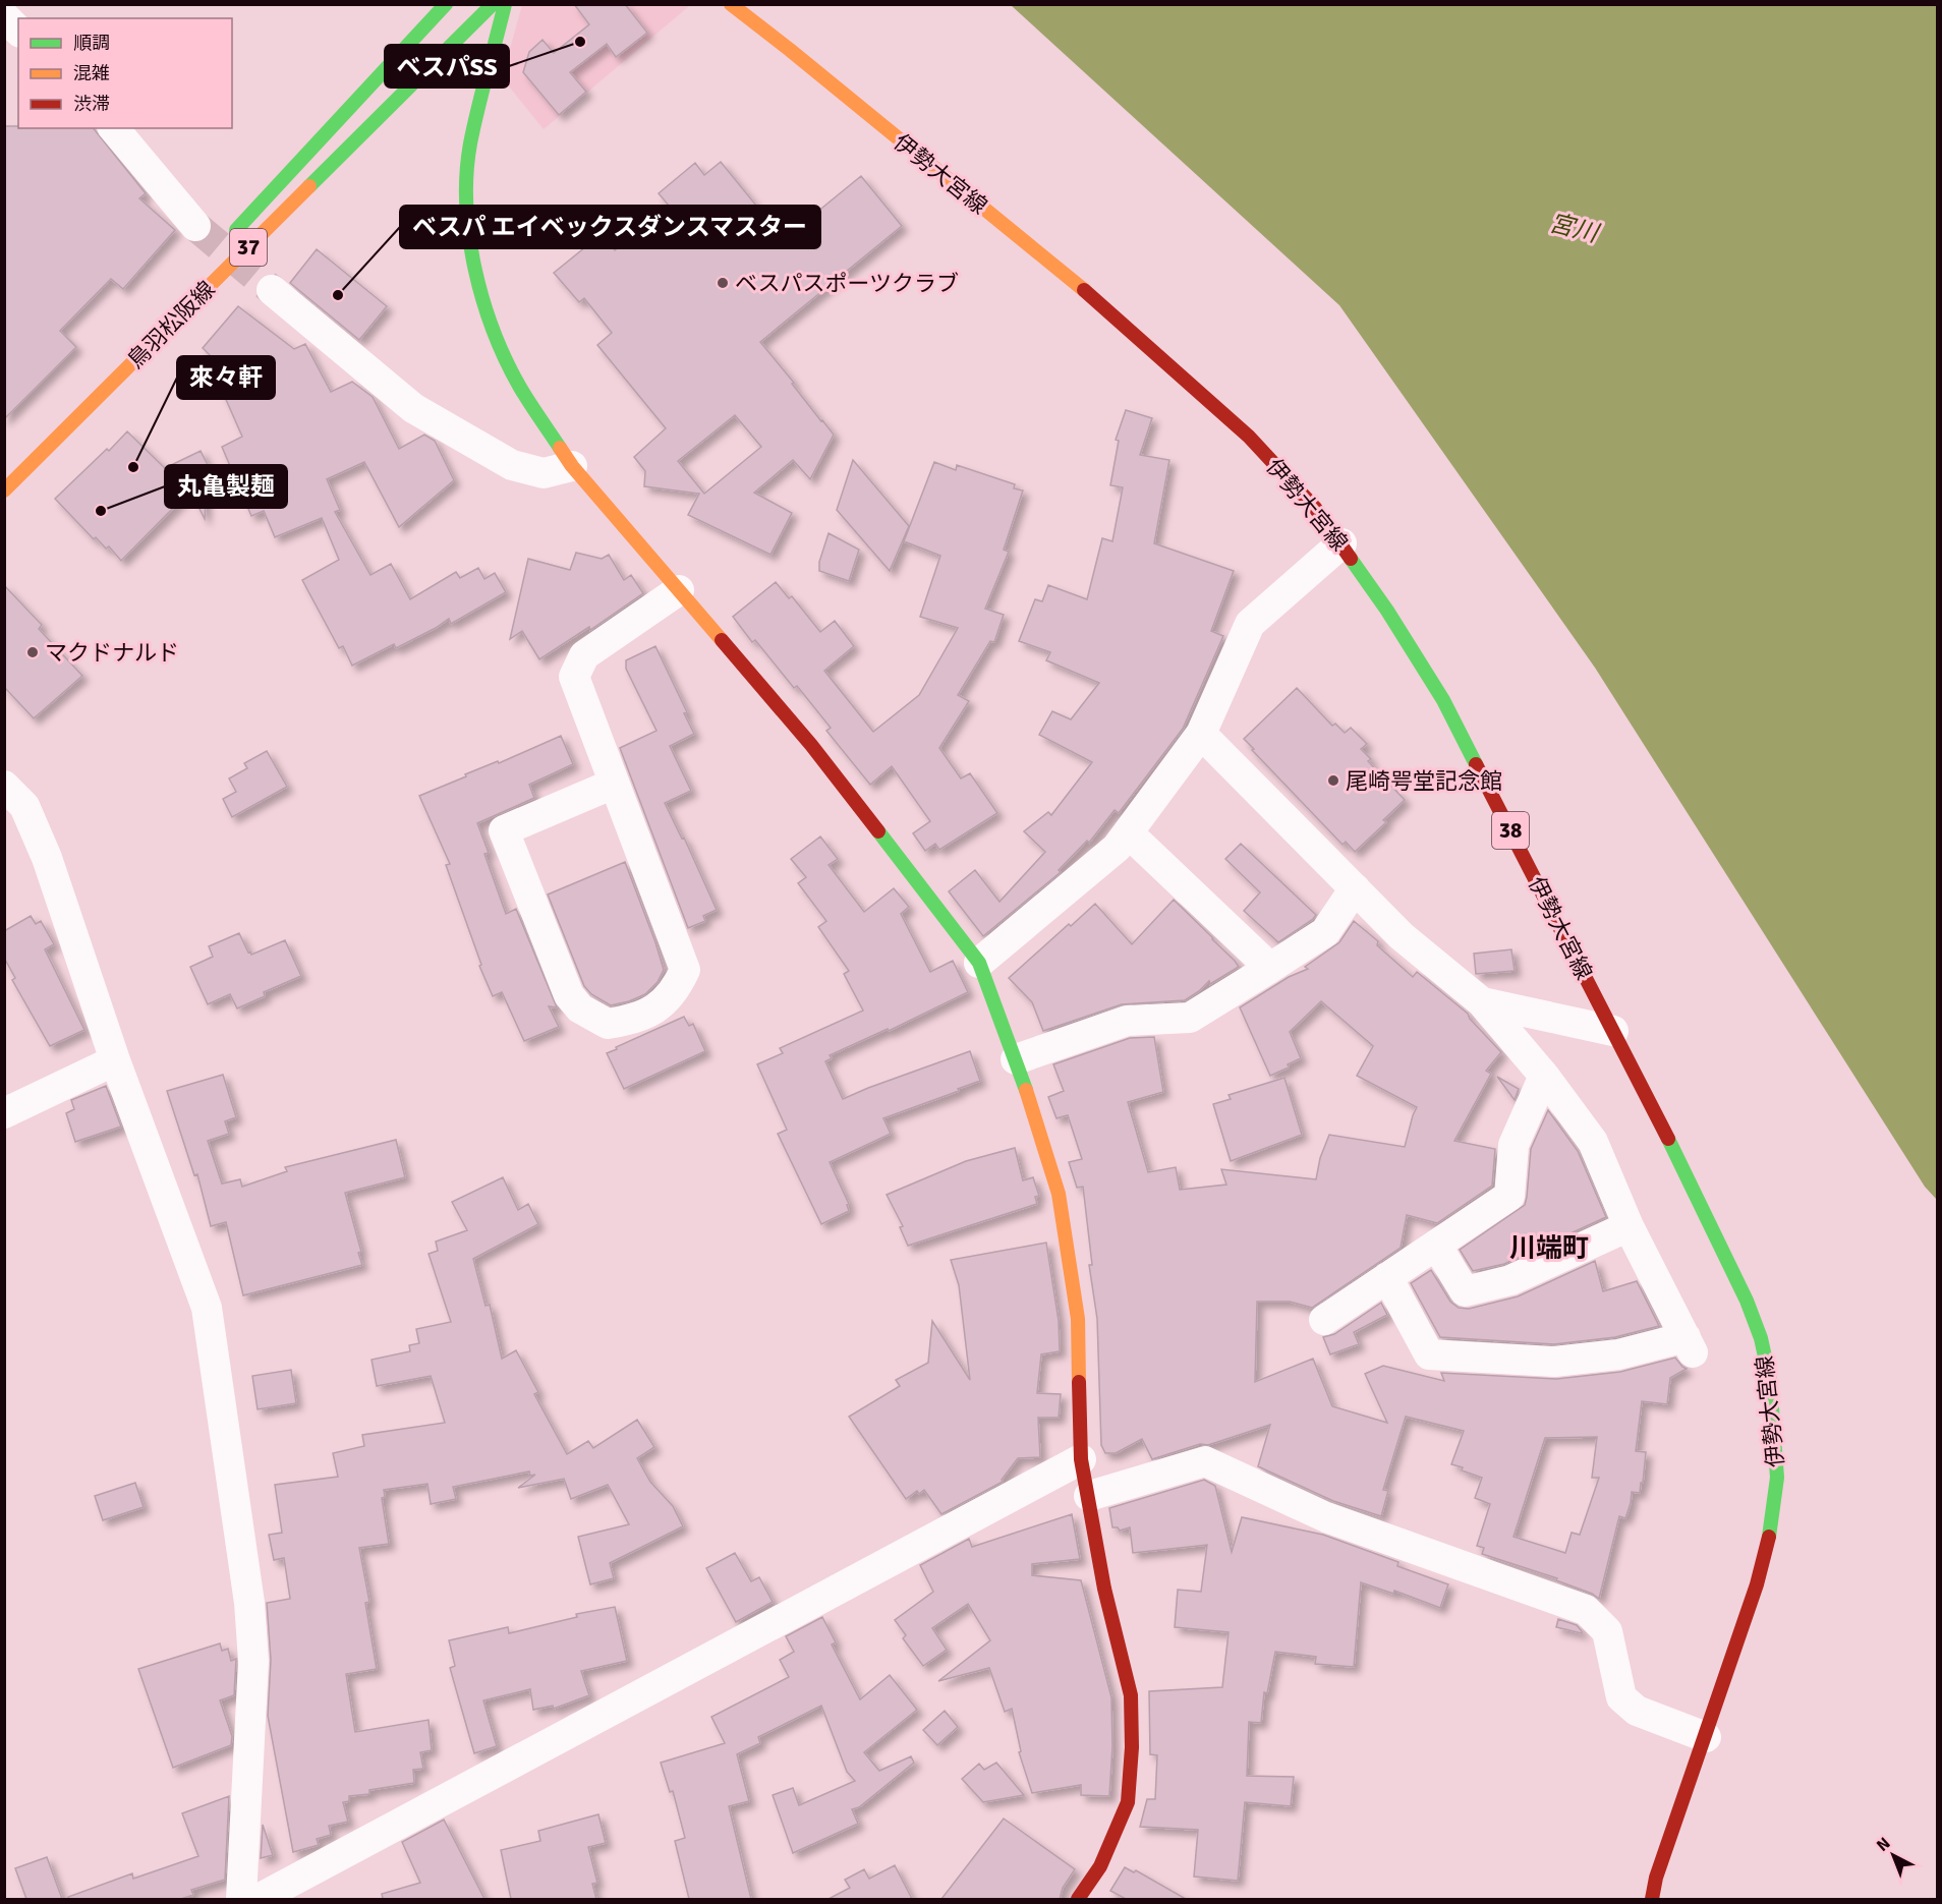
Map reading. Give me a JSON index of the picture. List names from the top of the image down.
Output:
{
  "streets": {
    "main road": [
      "伊勢大宮線",
      "37",
      "鳥羽松阪線",
      "38"
    ]
  },
  "districts": ["川端町"],
  "water": ["宮川"],
  "places": [
    "ベスパSS",
    "ベスパスポーツクラブ",
    "ベスパ エイベックスダンスマスター",
    "來々軒",
    "丸亀製麺",
    "マクドナルド",
    "尾崎咢堂記念館"
  ],
  "legend": ["順調", "混雑", "渋滞"],
  "north": "top left"
}
